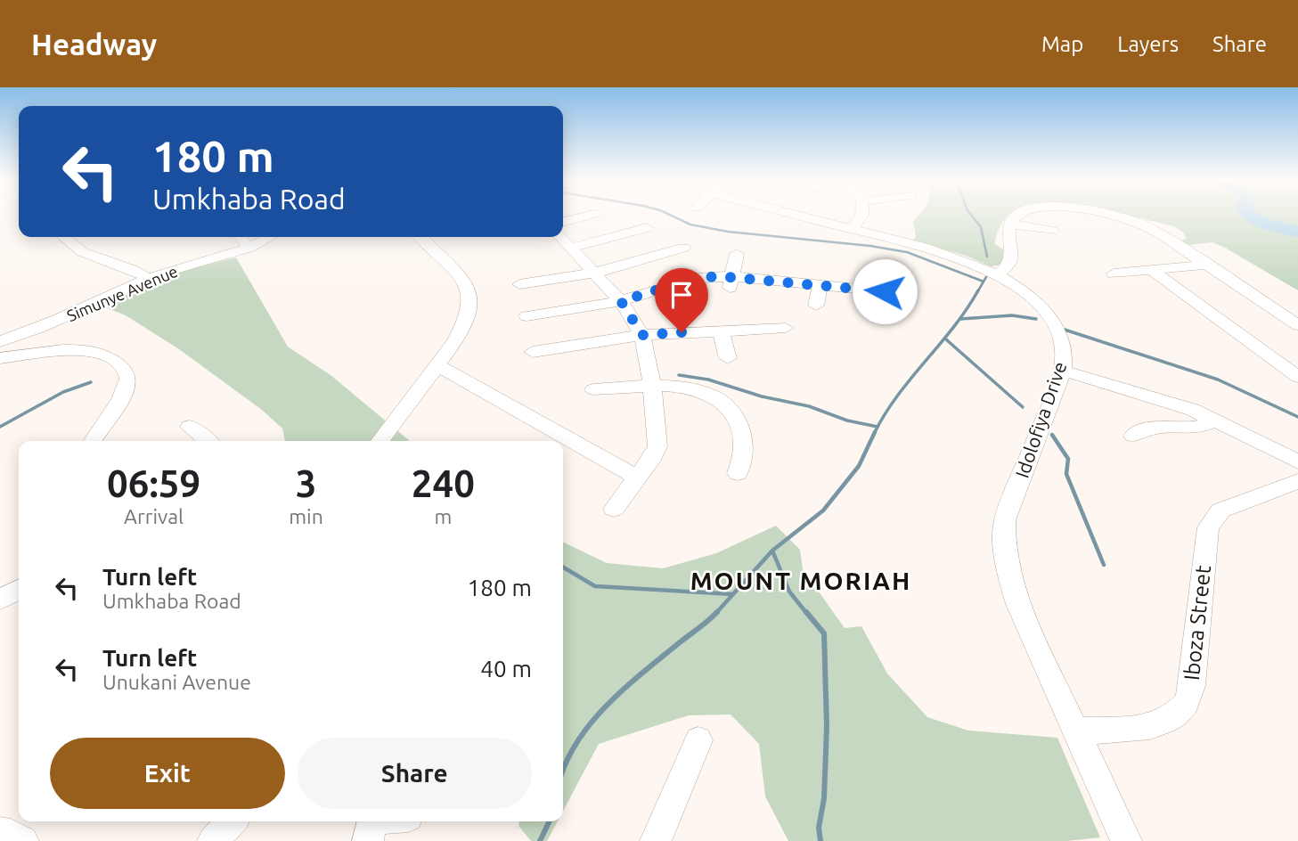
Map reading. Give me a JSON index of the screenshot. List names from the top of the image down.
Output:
{
  "streets": {
    "street": ["Simunye Avenue", "Idolofiya Drive", "Iboza Street"]
  },
  "crossings": [
    ["Idolofiya Drive", "Iboza Street"]
  ],
  "districts": ["MOUNT MORIAH"],
  "page": {
    "header": "Headway",
    "nav": ["Map", "Layers", "Share"],
    "turn": ["180 m", "Umkhaba Road"],
    "eta": [
      "06:59",
      "Arrival",
      "3",
      "min",
      "240",
      "m"
    ],
    "list": [
      {
        "name": "Turn left",
        "note": "Umkhaba Road",
        "value": "180 m"
      },
      {
        "name": "Turn left",
        "note": "Unukani Avenue",
        "value": "40 m"
      }
    ],
    "buttons": ["Exit", "Share"]
  }
}
